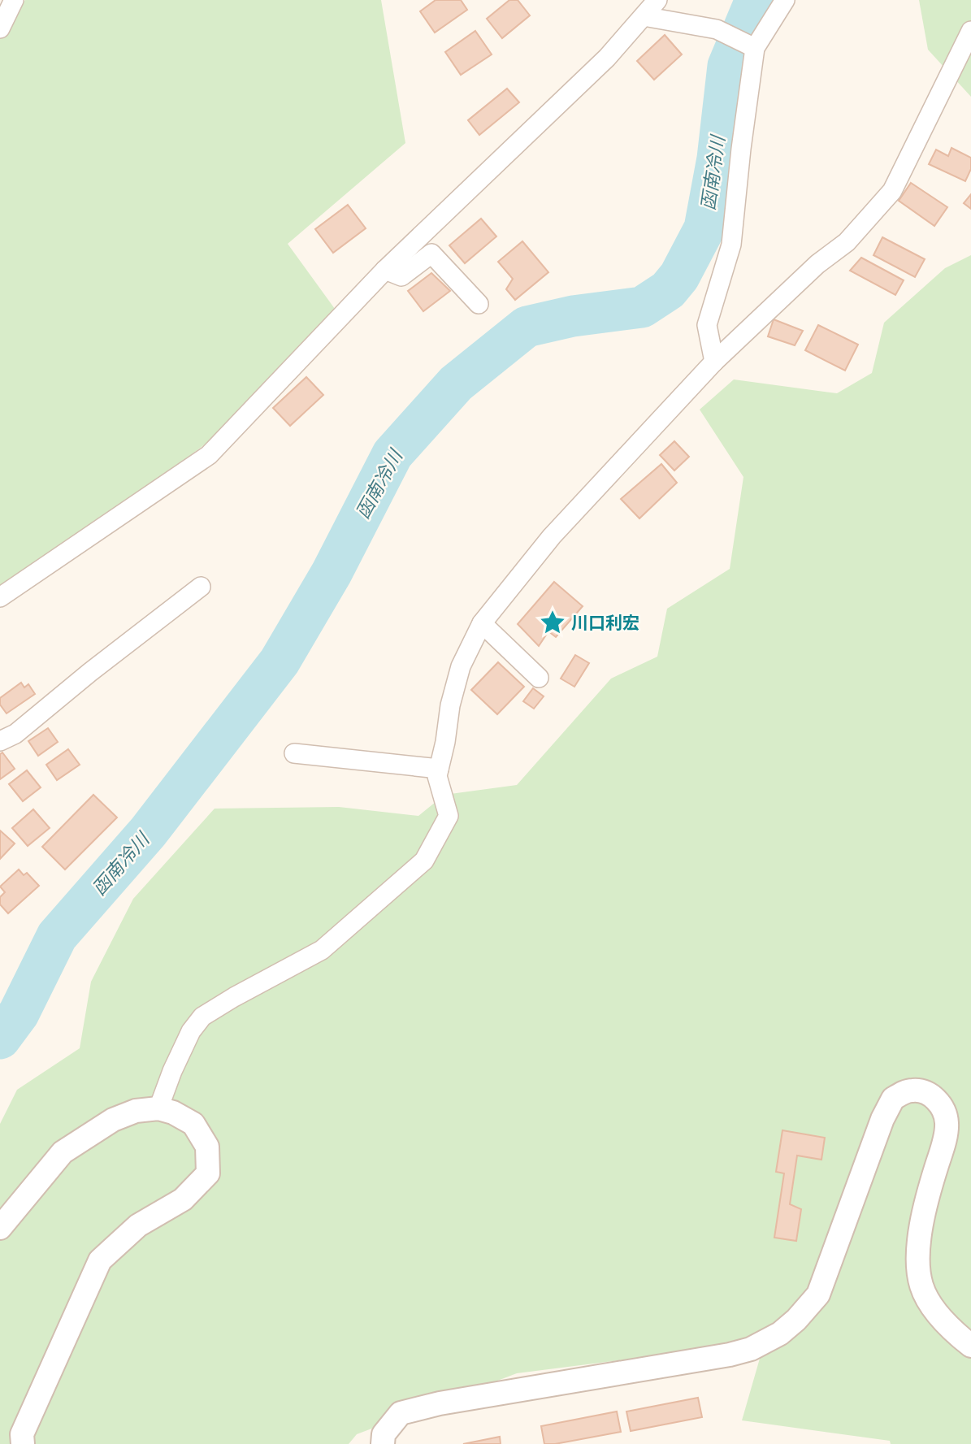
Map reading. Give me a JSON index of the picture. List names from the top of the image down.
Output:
{
  "water": ["函南冷川"],
  "places": {
    "place": ["川口利宏"]
  }
}
